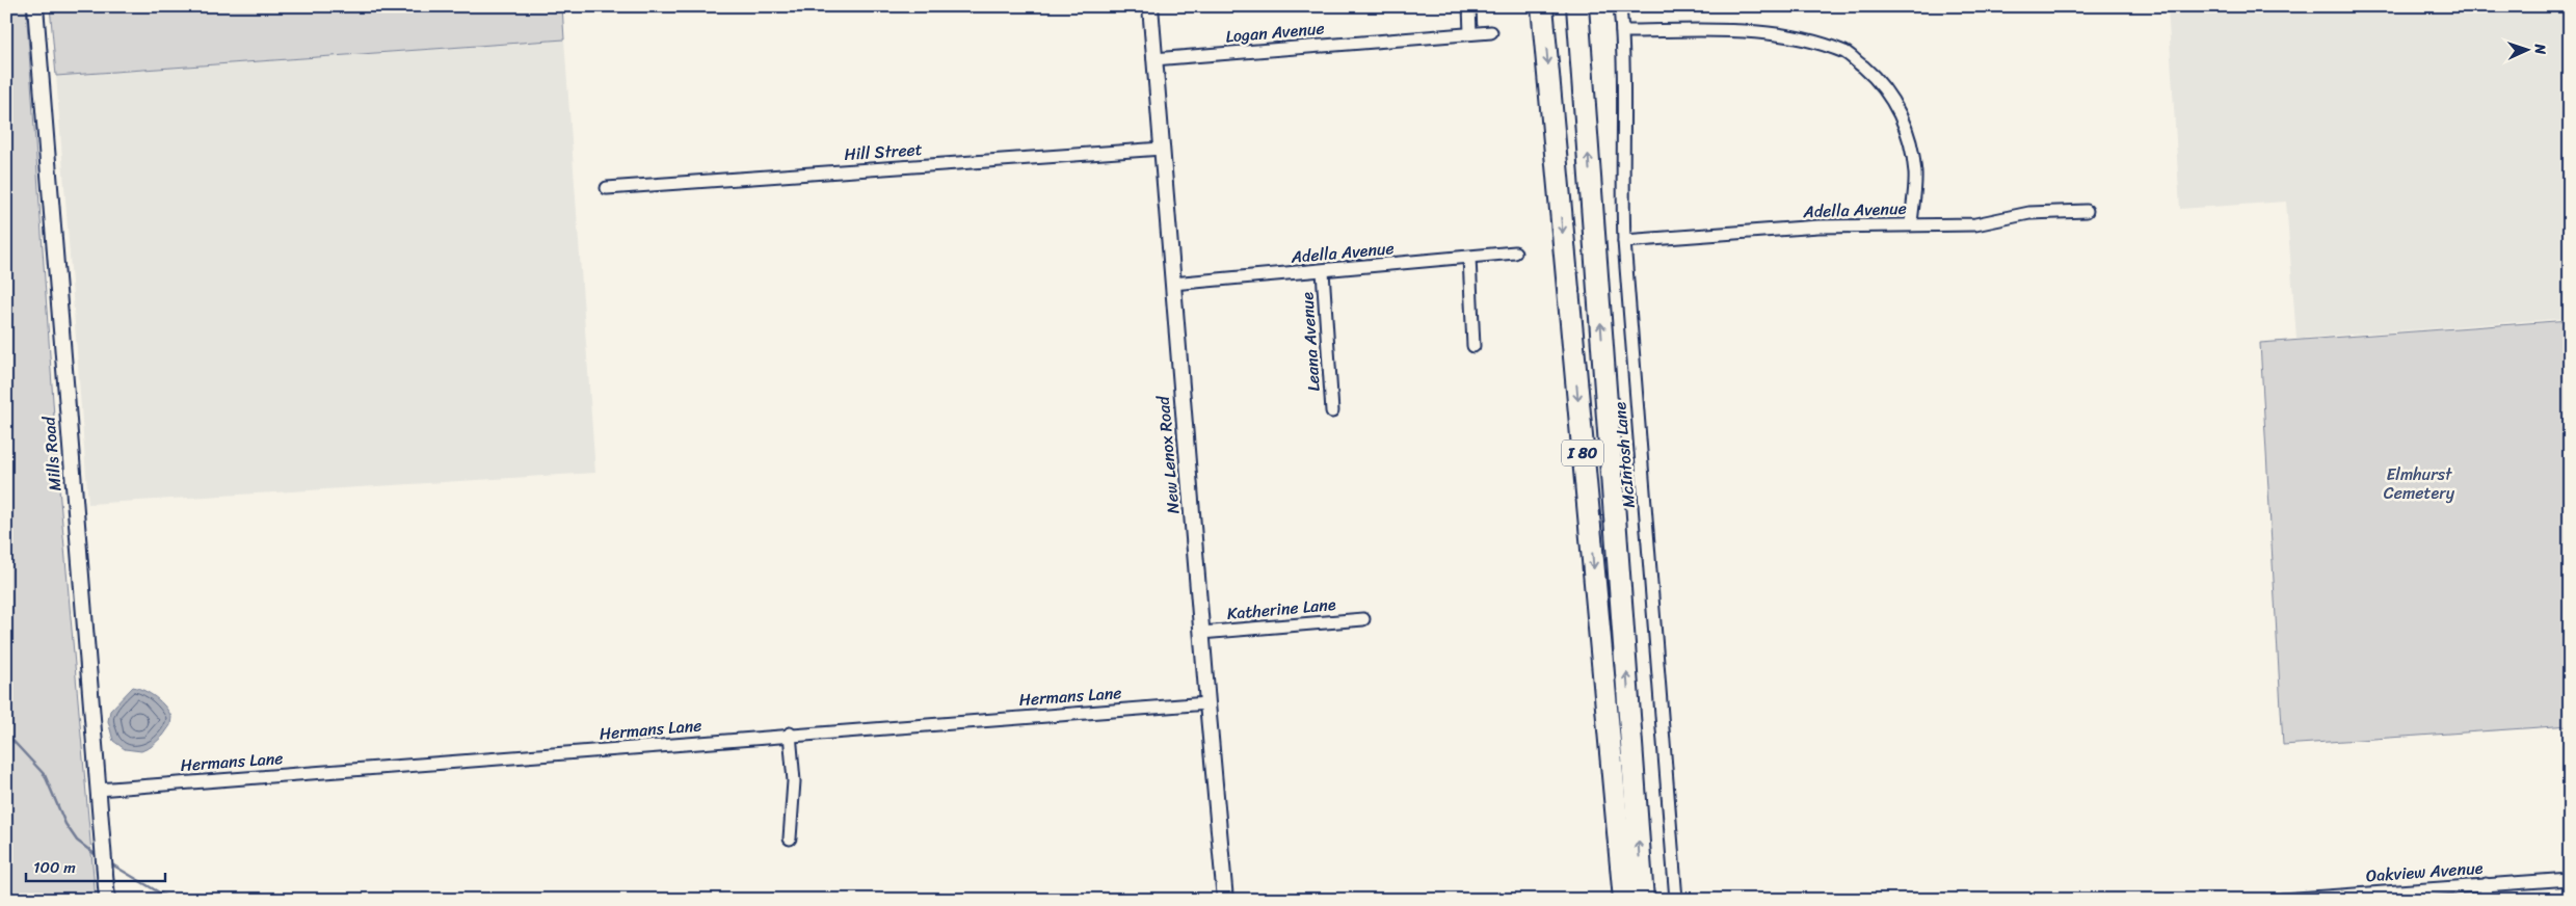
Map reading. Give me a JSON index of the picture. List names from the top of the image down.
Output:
{
  "streets": {
    "highway": ["I 80"],
    "street": [
      "Logan Avenue",
      "Hill Street",
      "Adella Avenue",
      "Leana Avenue",
      "Mills Road",
      "New Lenox Road",
      "McIntosh Lane",
      "Katherine Lane",
      "Hermans Lane",
      "Oakview Avenue"
    ]
  },
  "crossings": [
    ["Logan Avenue", "New Lenox Road"],
    ["Hill Street", "New Lenox Road"],
    ["Adella Avenue", "Leana Avenue"],
    ["Adella Avenue", "New Lenox Road"],
    ["Adella Avenue", "McIntosh Lane"],
    ["Mills Road", "Hermans Lane"],
    ["New Lenox Road", "Katherine Lane"],
    ["New Lenox Road", "Hermans Lane"]
  ],
  "parks": ["Elmhurst Cemetery"],
  "scale_bar": "100 m",
  "north": "right"
}
